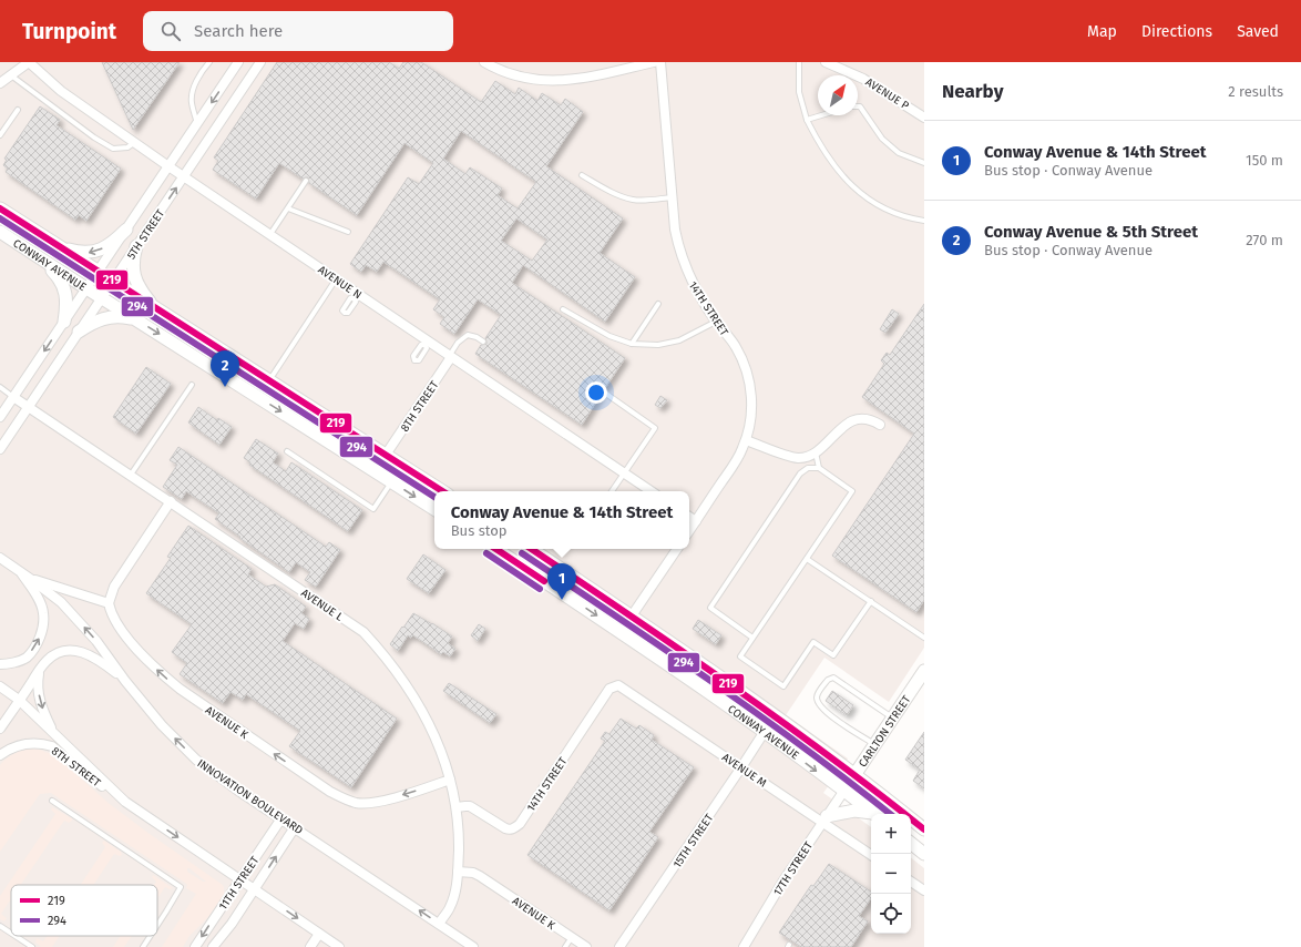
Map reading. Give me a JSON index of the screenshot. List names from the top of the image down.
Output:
{
  "streets": {
    "street": [
      "AVENUE P",
      "5TH STREET",
      "CONWAY AVENUE",
      "AVENUE N",
      "14TH STREET",
      "8TH STREET",
      "AVENUE L",
      "AVENUE K",
      "CARLTON STREET",
      "AVENUE M",
      "INNOVATION BOULEVARD",
      "15TH STREET",
      "17TH STREET",
      "11TH STREET"
    ]
  },
  "crossings": [
    ["5TH STREET", "CONWAY AVENUE"],
    ["5TH STREET", "AVENUE N"],
    ["5TH STREET", "AVENUE L"],
    ["CONWAY AVENUE", "8TH STREET"],
    ["CONWAY AVENUE", "CARLTON STREET"],
    ["CONWAY AVENUE", "15TH STREET"],
    ["CONWAY AVENUE", "17TH STREET"],
    ["AVENUE N", "8TH STREET"],
    ["14TH STREET", "AVENUE L"],
    ["14TH STREET", "AVENUE M"],
    ["AVENUE L", "AVENUE K"],
    ["AVENUE L", "INNOVATION BOULEVARD"],
    ["CARLTON STREET", "17TH STREET"],
    ["AVENUE M", "15TH STREET"],
    ["AVENUE M", "17TH STREET"],
    ["INNOVATION BOULEVARD", "11TH STREET"]
  ],
  "one_way": ["AVENUE K"],
  "lines": ["transit line 219", "transit line 294"],
  "legend": ["219", "294"],
  "north": "top right",
  "page": {
    "header": "Turnpoint",
    "search": "Search here",
    "nav": ["Map", "Directions", "Saved"],
    "heading": ["Nearby", "2 results"],
    "list": [
      {
        "mark": "1",
        "name": "Conway Avenue & 14th Street",
        "note": "Bus stop · Conway Avenue",
        "value": "150 m"
      },
      {
        "mark": "2",
        "name": "Conway Avenue & 5th Street",
        "note": "Bus stop · Conway Avenue",
        "value": "270 m"
      }
    ],
    "pins": ["2", "1"],
    "popup": ["Conway Avenue & 14th Street", "Bus stop"],
    "map_buttons": ["+", "−"]
  }
}
